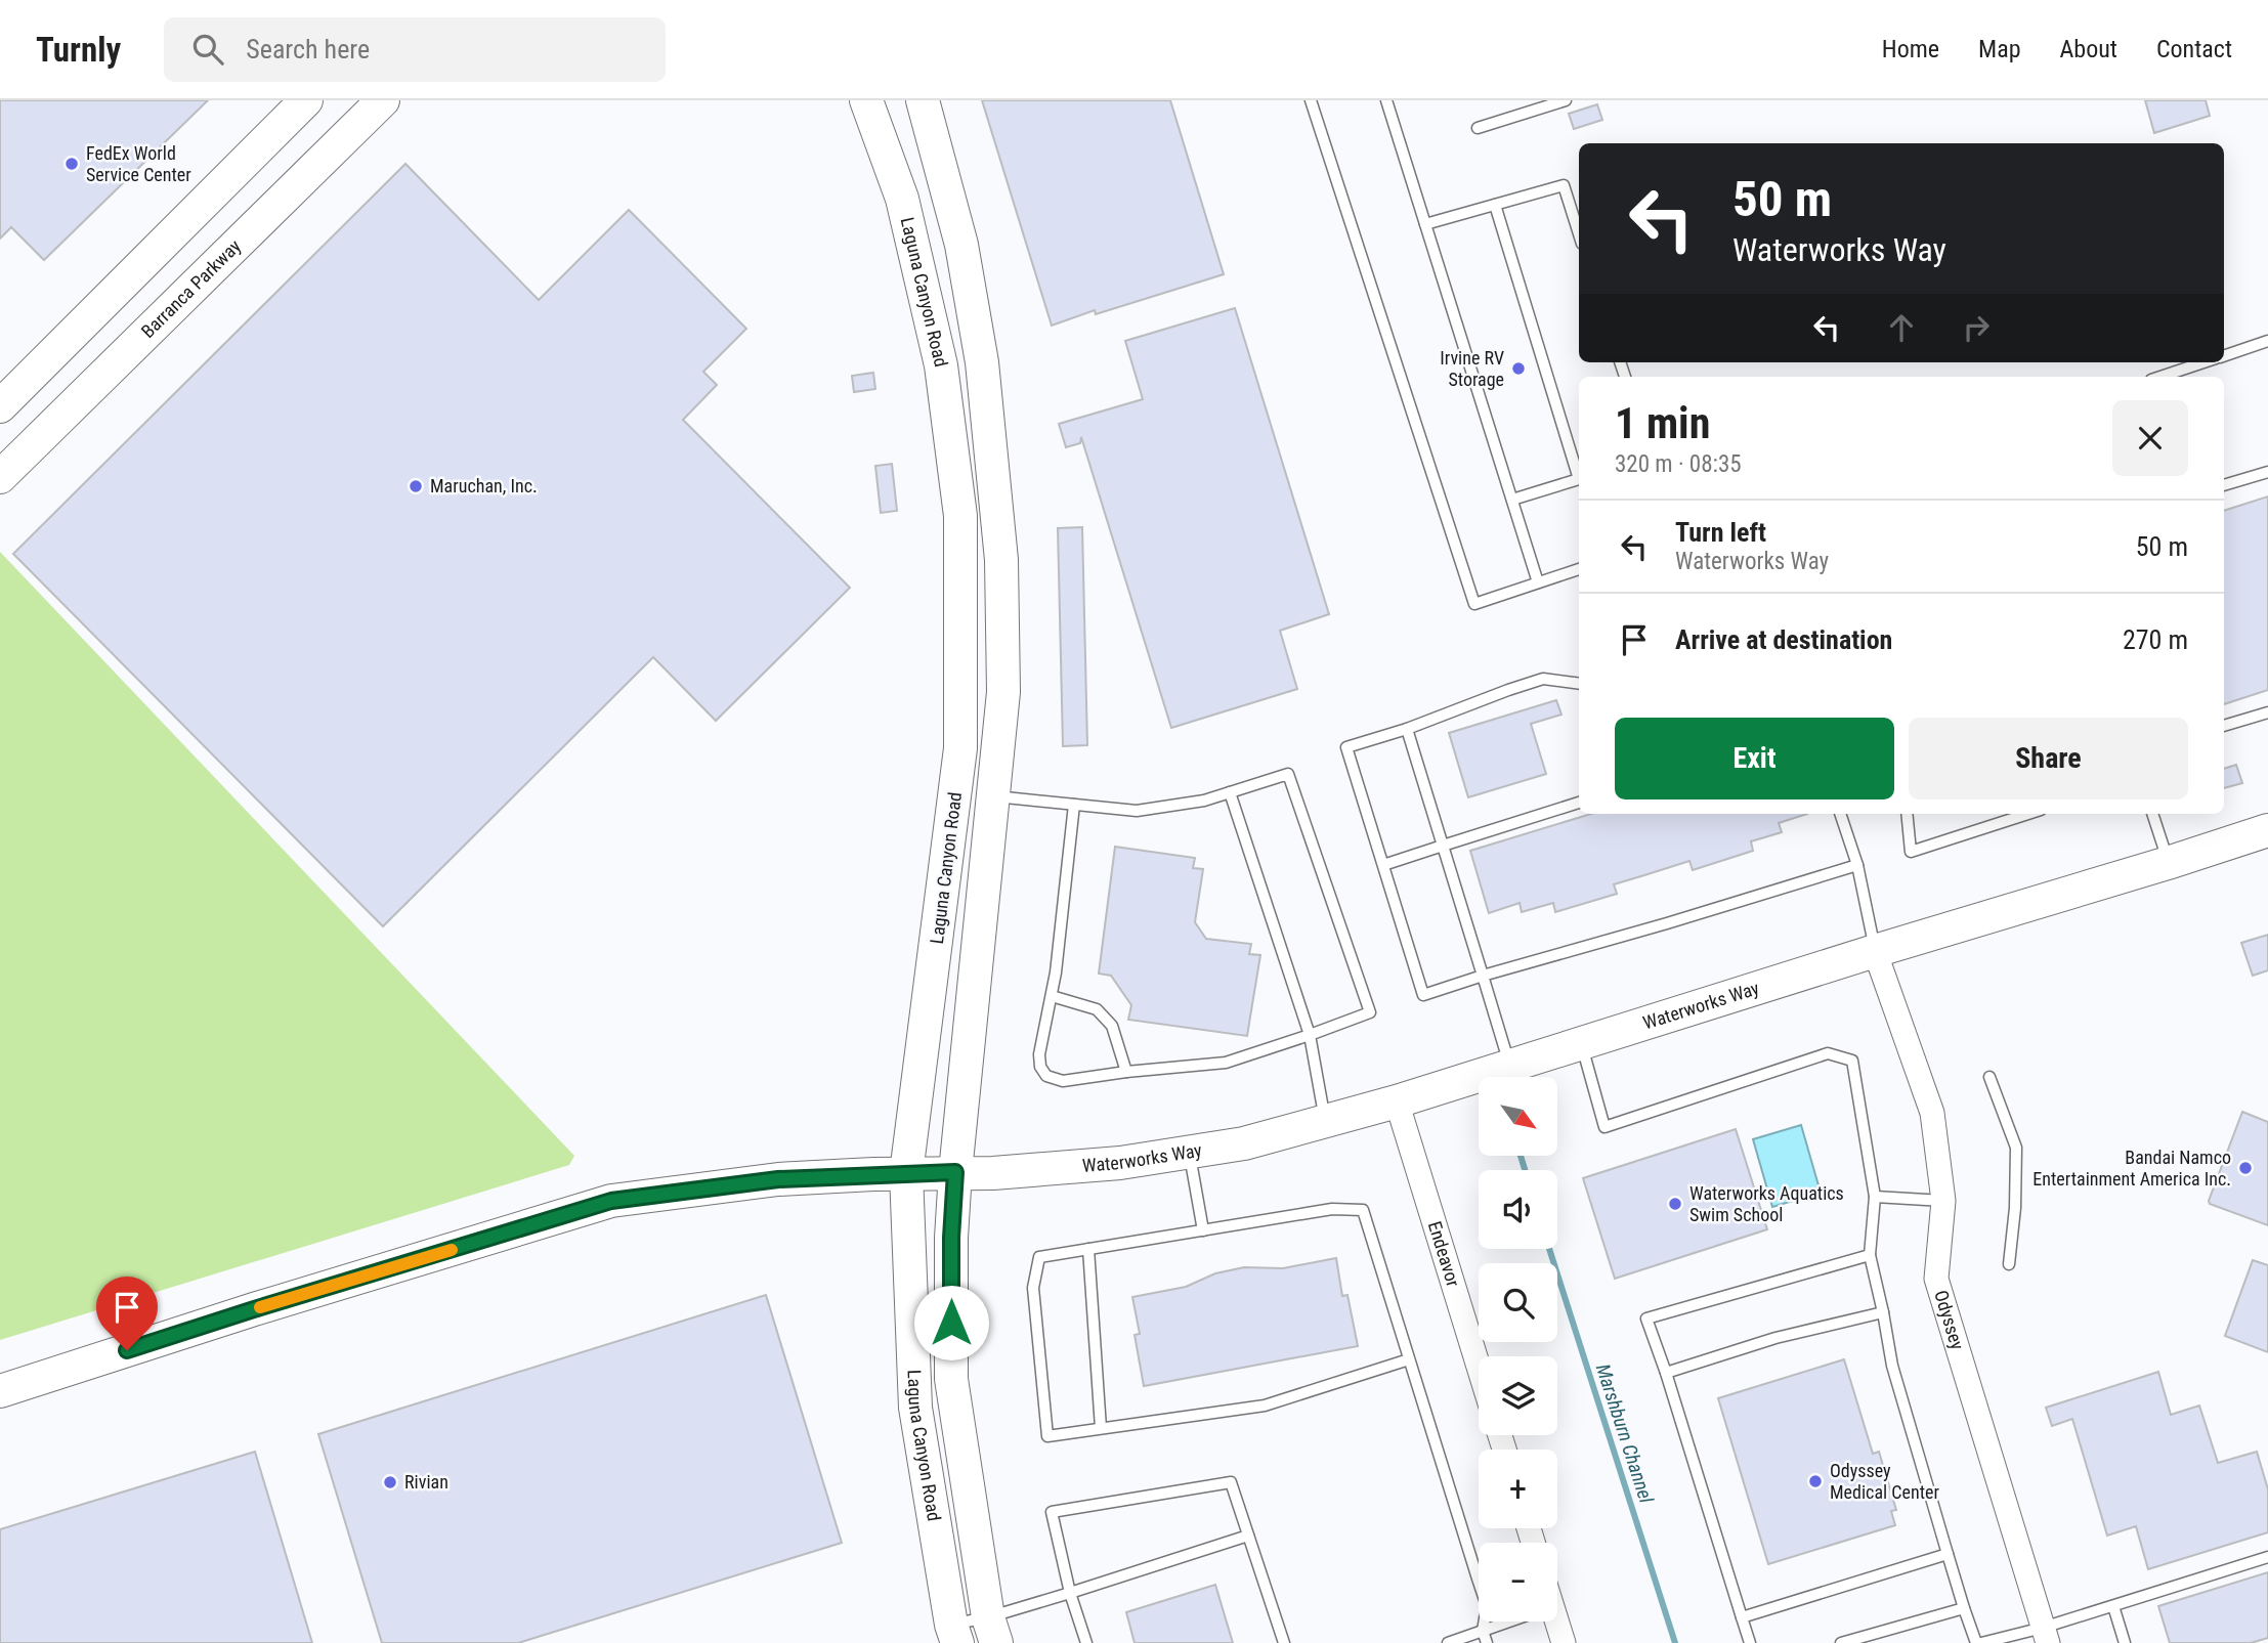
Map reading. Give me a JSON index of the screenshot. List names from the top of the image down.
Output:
{
  "streets": {
    "main road": ["Barranca Parkway", "Laguna Canyon Road", "Waterworks Way"],
    "street": ["Endeavor", "Odyssey"]
  },
  "crossings": [
    ["Laguna Canyon Road", "Waterworks Way"],
    ["Waterworks Way", "Endeavor"],
    ["Waterworks Way", "Odyssey"]
  ],
  "water": ["Marshburn Channel"],
  "places": [
    "FedEx World Service Center",
    "Irvine RV Storage",
    "Maruchan, Inc.",
    "Bandai Namco Entertainment America Inc.",
    "Waterworks Aquatics Swim School",
    "Odyssey Medical Center",
    "Rivian"
  ],
  "north": "bottom right",
  "page": {
    "header": "Turnly",
    "search": "Search here",
    "nav": [
      "Home",
      "Map",
      "About",
      "Contact"
    ],
    "turn": ["50 m", "Waterworks Way"],
    "heading": ["1 min", "320 m · 08:35"],
    "list": [
      {
        "name": "Turn left",
        "note": "Waterworks Way",
        "value": "50 m"
      },
      {
        "name": "Arrive at destination",
        "value": "270 m"
      }
    ],
    "buttons": ["Exit", "Share"],
    "map_buttons": ["+", "−"]
  }
}
